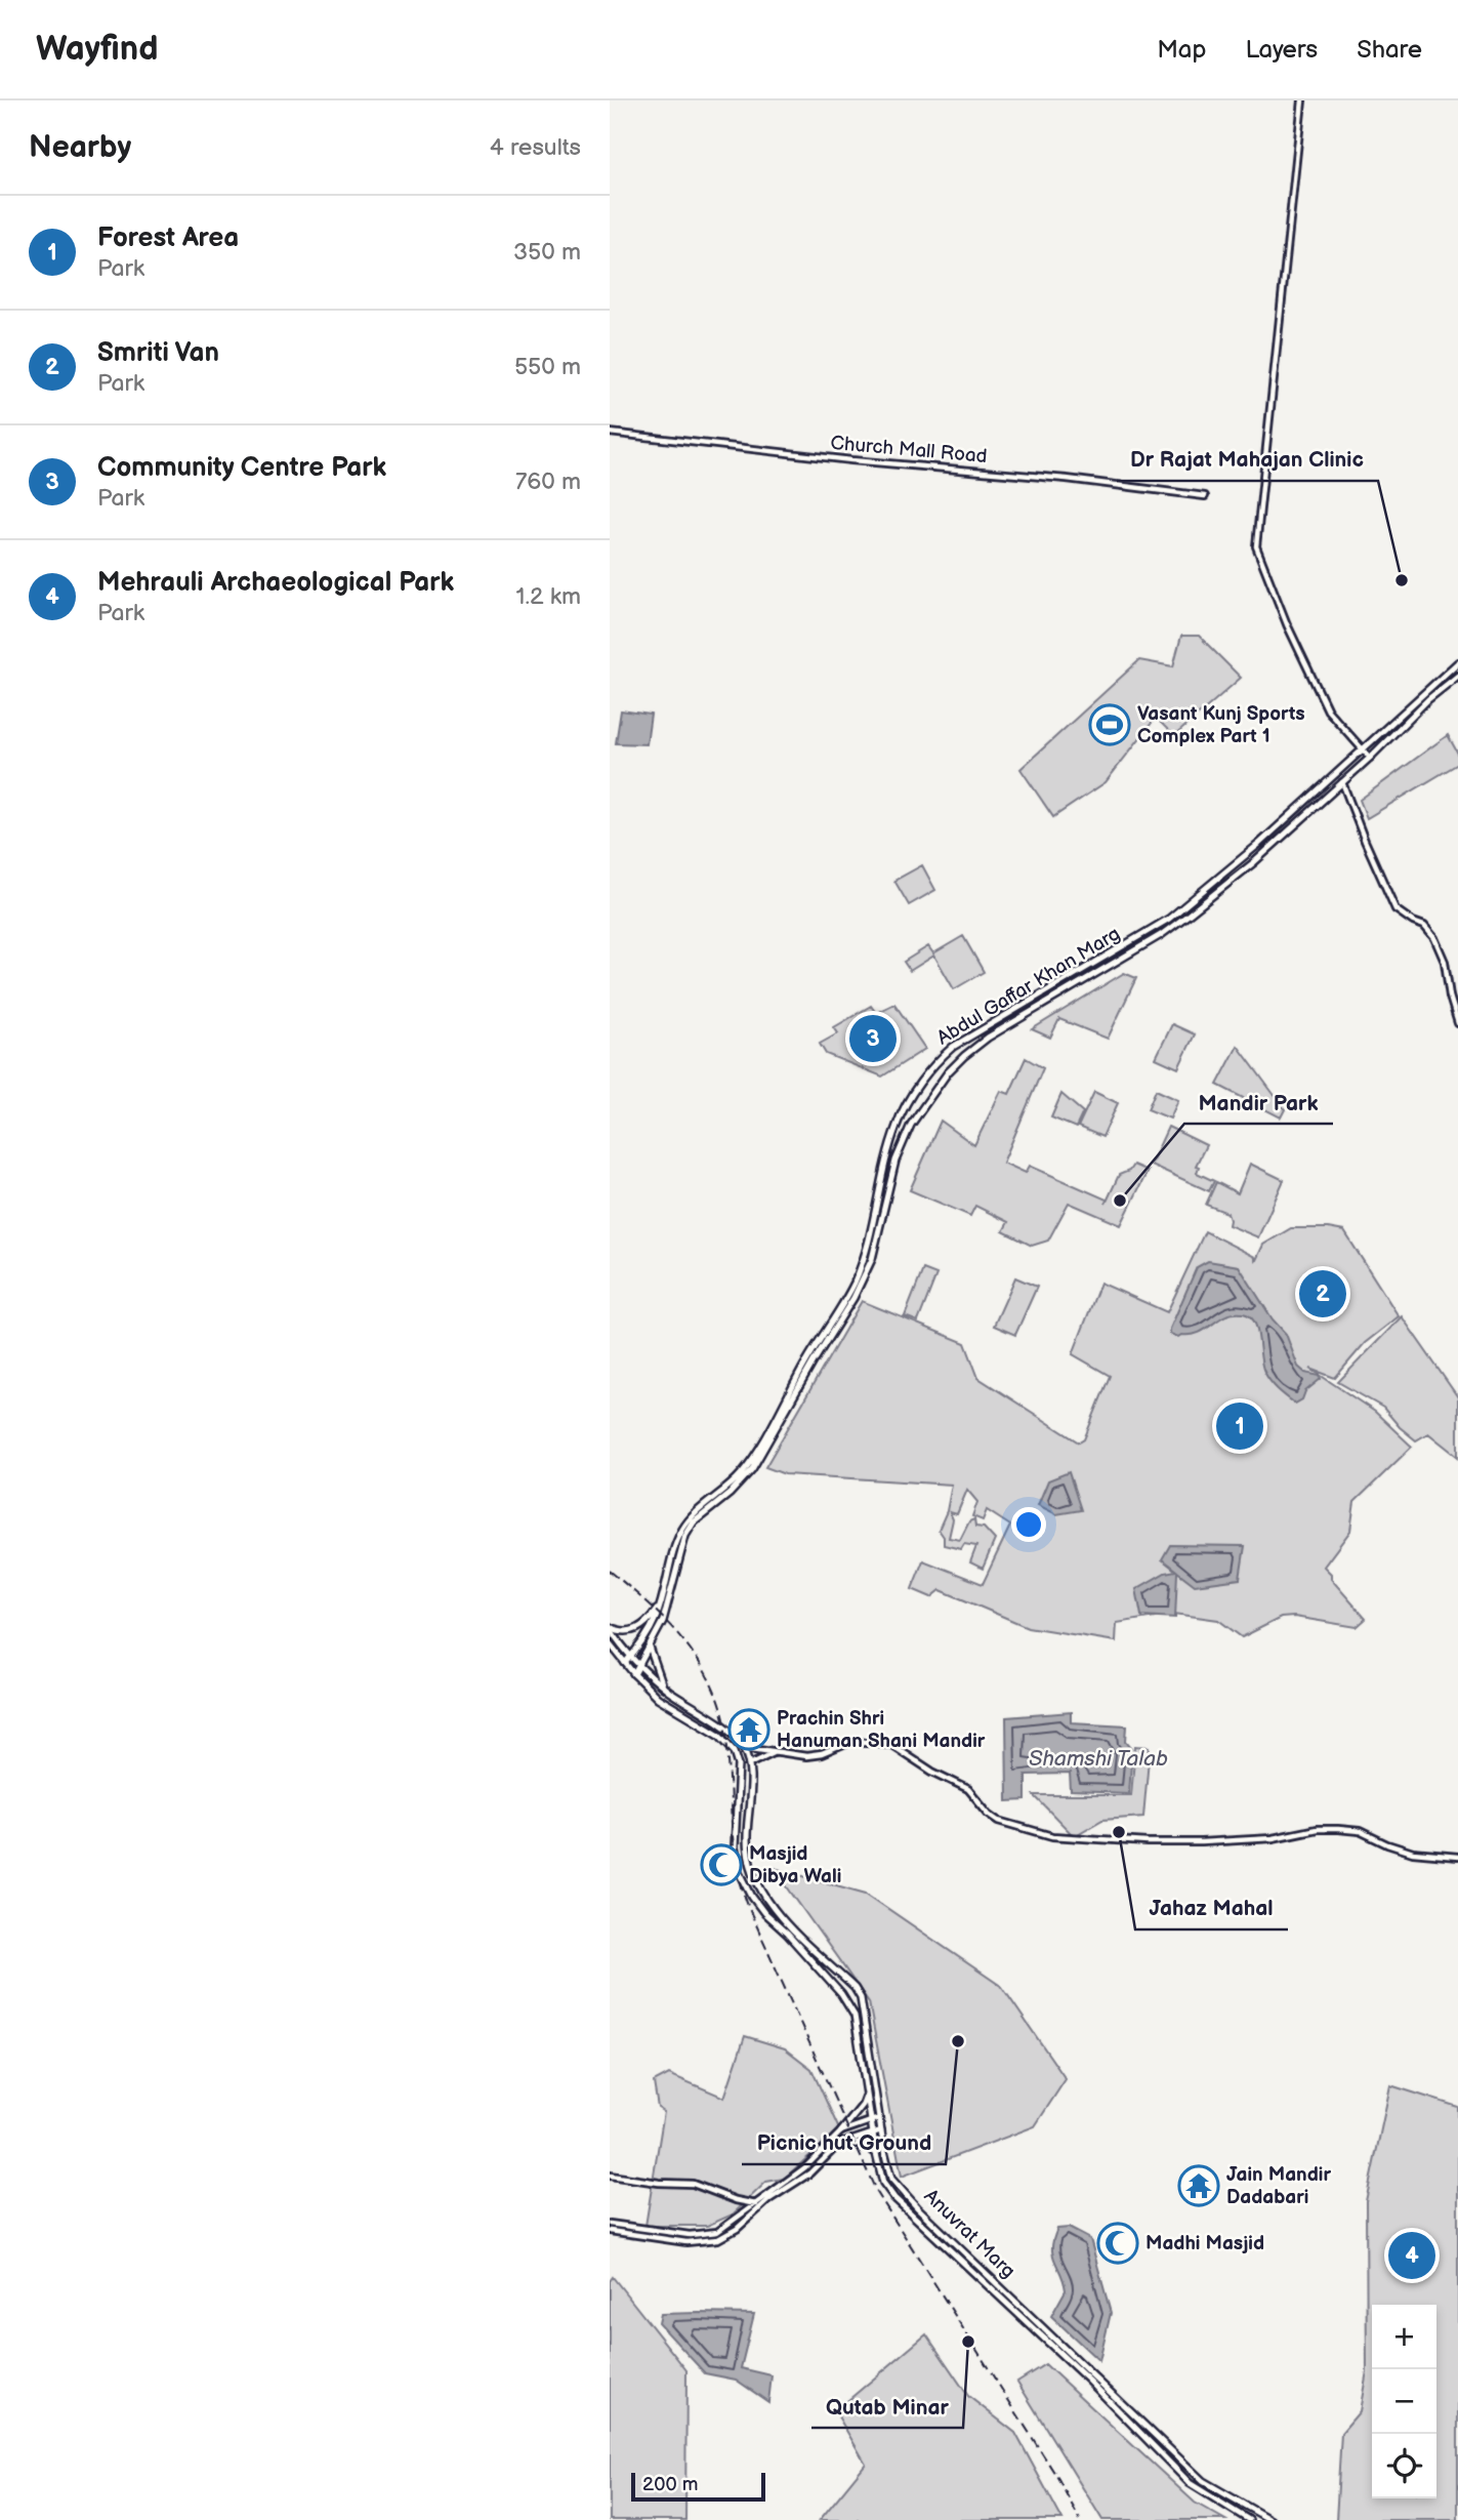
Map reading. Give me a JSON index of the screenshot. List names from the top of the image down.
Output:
{
  "streets": {
    "main road": ["Abdul Gaffar Khan Marg", "Anuvrat Marg"],
    "street": ["Church Mall Road"]
  },
  "crossings": [
    ["Abdul Gaffar Khan Marg", "Anuvrat Marg"]
  ],
  "water": ["Shamshi Talab"],
  "places": {
    "other": [
      "Dr Rajat Mahajan Clinic",
      "Mandir Park",
      "Jahaz Mahal",
      "Picnic hut Ground",
      "Qutab Minar"
    ],
    "sports": ["Vasant Kunj Sports Complex Part 1"],
    "temple": ["Prachin Shri Hanuman Shani Mandir", "Jain Mandir Dadabari"],
    "mosque": ["Masjid Dibya Wali", "Madhi Masjid"]
  },
  "scale_bar": "200 m",
  "page": {
    "header": "Wayfind",
    "nav": ["Map", "Layers", "Share"],
    "heading": ["Nearby", "4 results"],
    "list": [
      {
        "mark": "1",
        "name": "Forest Area",
        "note": "Park",
        "value": "350 m"
      },
      {
        "mark": "2",
        "name": "Smriti Van",
        "note": "Park",
        "value": "550 m"
      },
      {
        "mark": "3",
        "name": "Community Centre Park",
        "note": "Park",
        "value": "760 m"
      },
      {
        "mark": "4",
        "name": "Mehrauli Archaeological Park",
        "note": "Park",
        "value": "1.2 km"
      }
    ],
    "pins": [
      "3",
      "2",
      "1",
      "4"
    ],
    "map_buttons": ["+", "−"],
    "scale": "200 m"
  }
}
